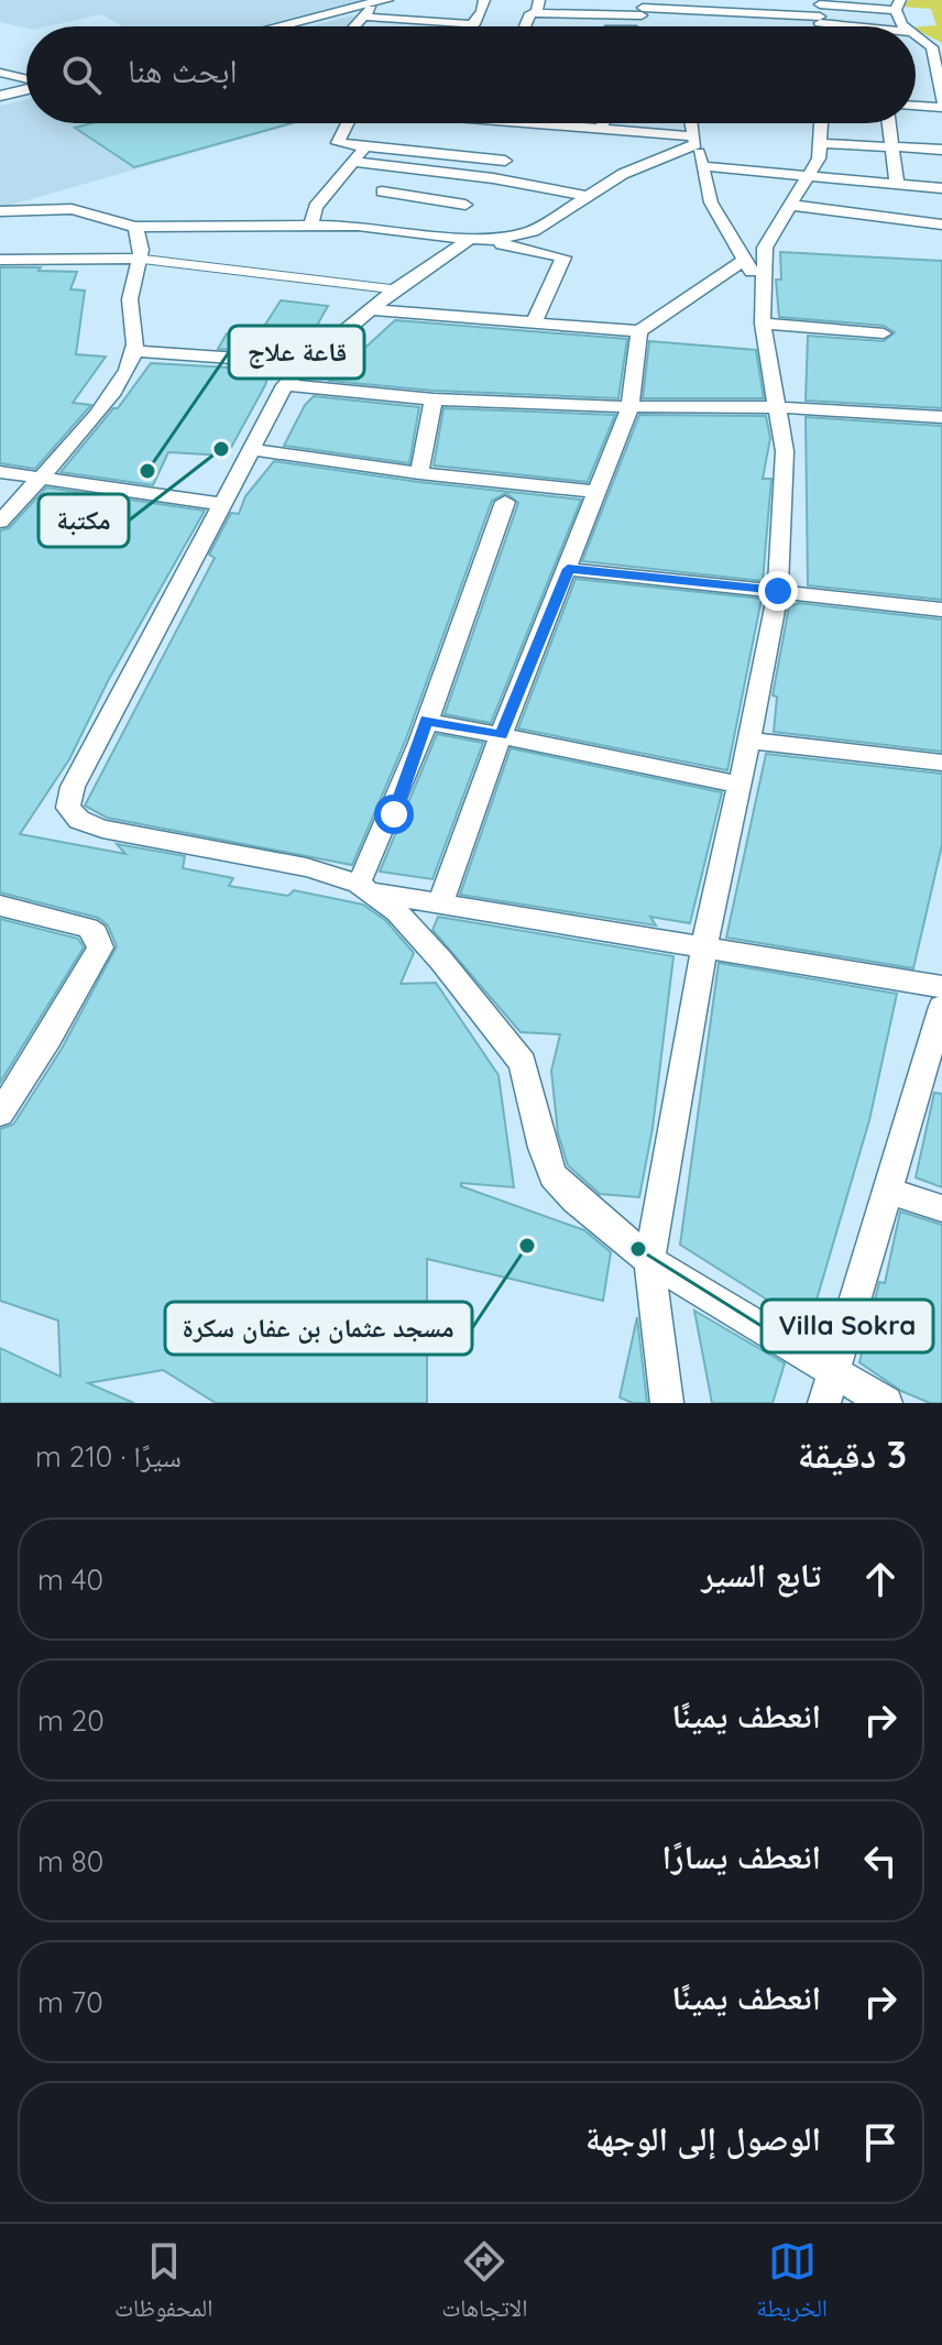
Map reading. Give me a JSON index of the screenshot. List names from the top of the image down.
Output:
{
  "places": [
    "مكتبة",
    "قاعة علاج",
    "مسجد عثمان بن عفان سكرة",
    "Villa Sokra"
  ],
  "page": {
    "search": "ابحث هنا",
    "heading": ["3 دقيقة", "سيرًا · 210 m"],
    "list": [
      ["تابع السير", "40 m"],
      ["انعطف يمينًا", "20 m"],
      ["انعطف يسارًا", "80 m"],
      ["انعطف يمينًا", "70 m"],
      "الوصول إلى الوجهة"
    ],
    "nav": ["الخريطة", "الاتجاهات", "المحفوظات"]
  }
}
